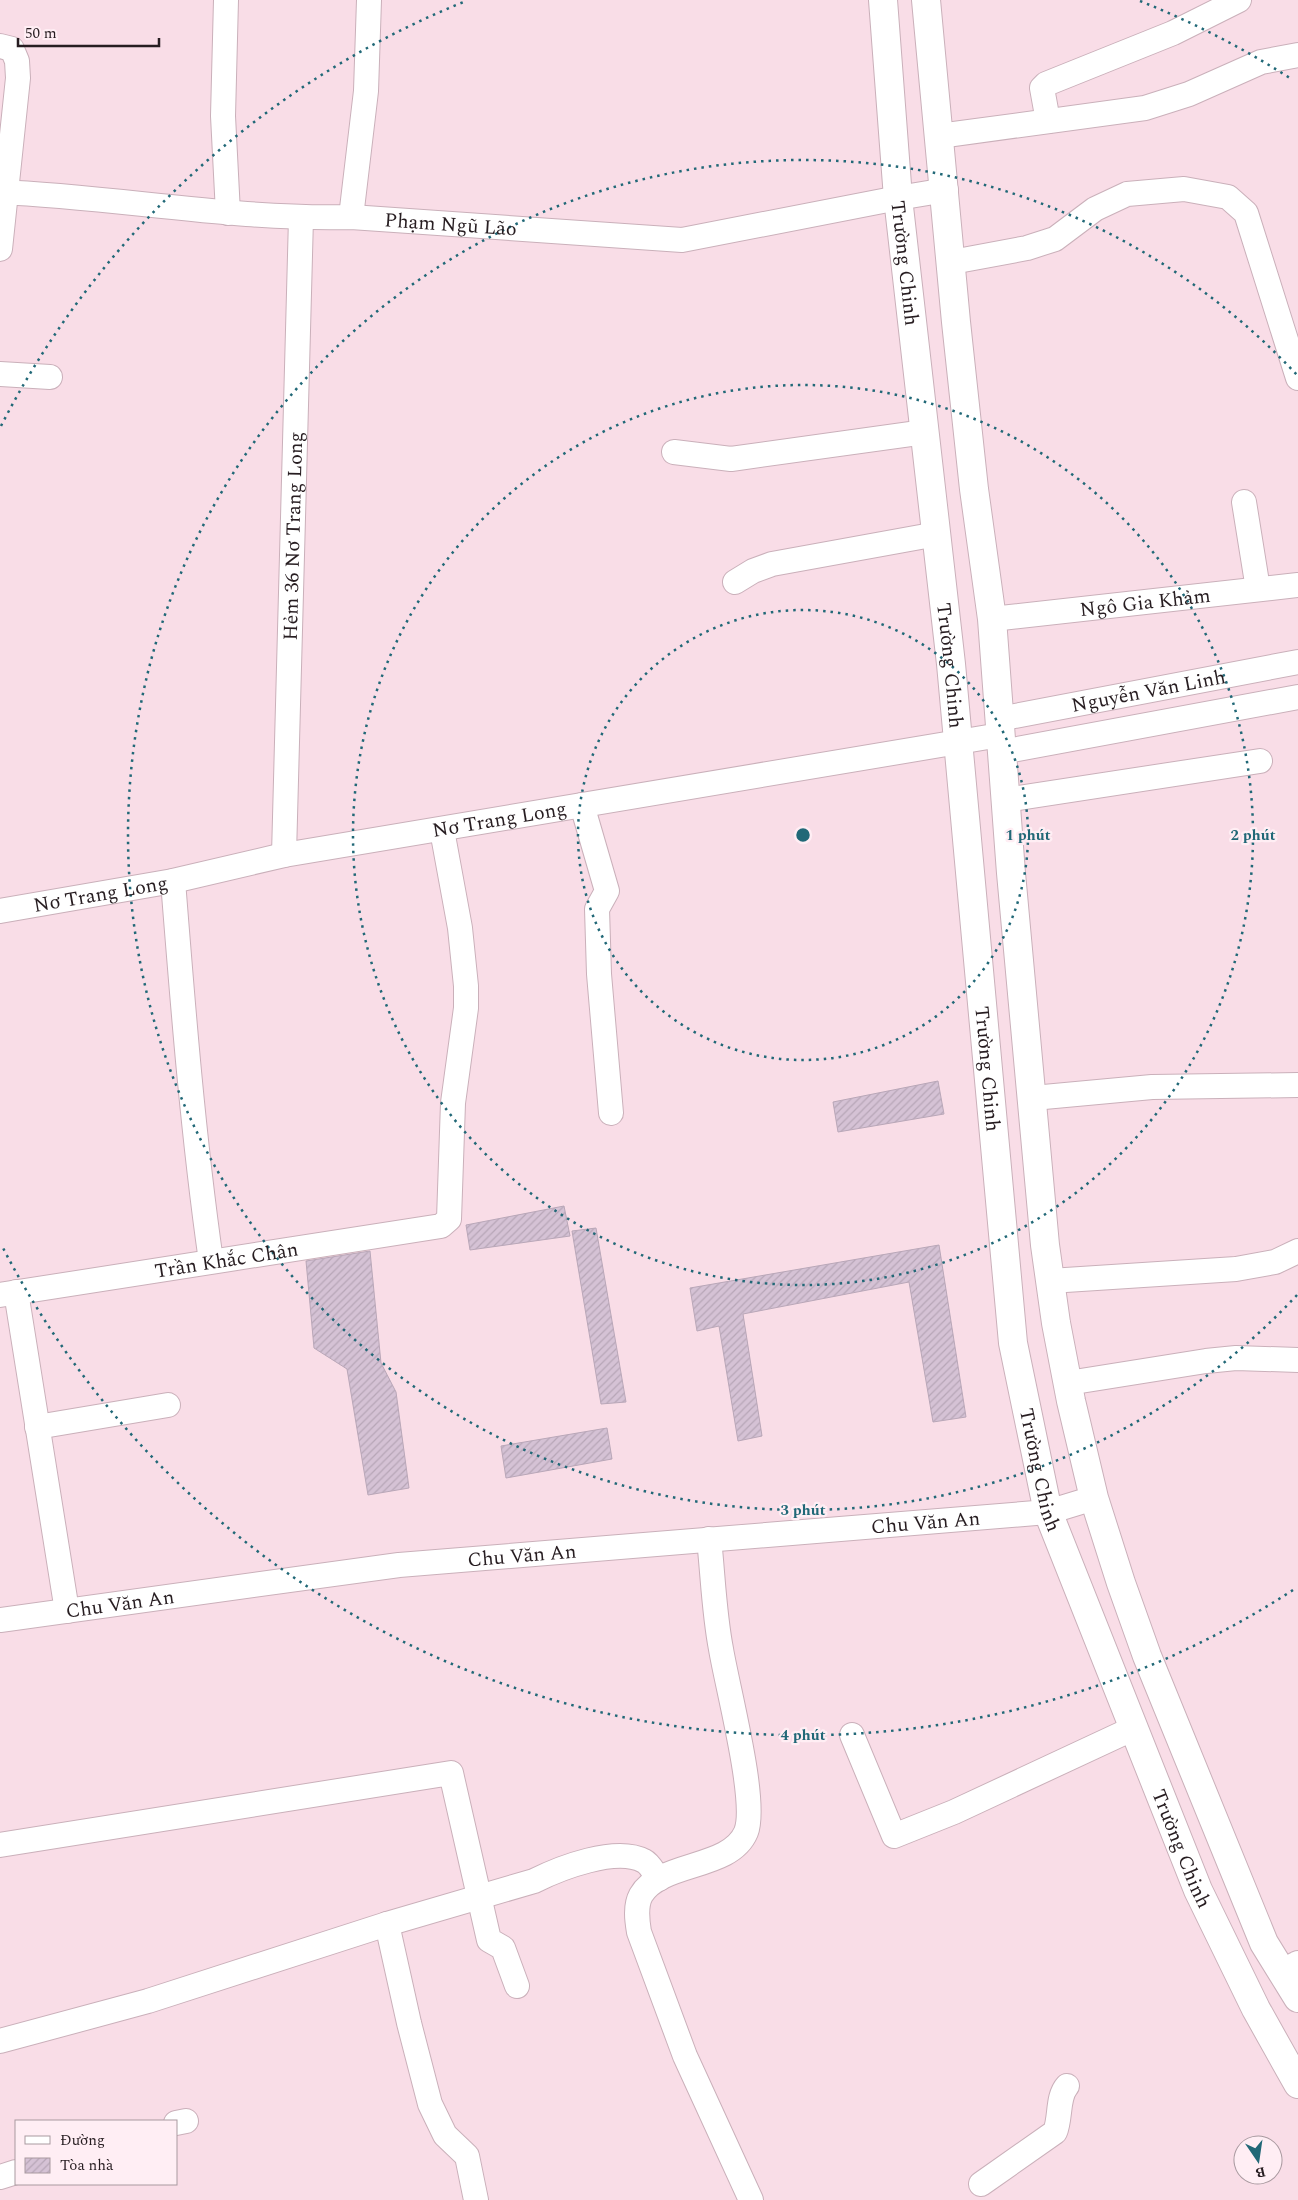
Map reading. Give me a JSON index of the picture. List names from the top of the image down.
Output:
{
  "streets": {
    "main road": ["Trường Chinh"],
    "street": [
      "Phạm Ngũ Lão",
      "Hẻm 36 Nơ Trang Long",
      "Ngô Gia Khảm",
      "Nguyễn Văn Linh",
      "Nơ Trang Long",
      "Trần Khắc Chân",
      "Chu Văn An"
    ]
  },
  "crossings": [
    ["Phạm Ngũ Lão", "Trường Chinh"],
    ["Phạm Ngũ Lão", "Hẻm 36 Nơ Trang Long"],
    ["Trường Chinh", "Ngô Gia Khảm"],
    ["Trường Chinh", "Nguyễn Văn Linh"],
    ["Trường Chinh", "Nơ Trang Long"],
    ["Trường Chinh", "Chu Văn An"],
    ["Hẻm 36 Nơ Trang Long", "Nơ Trang Long"],
    ["Nguyễn Văn Linh", "Nơ Trang Long"],
    ["Nơ Trang Long", "Trần Khắc Chân"]
  ],
  "legend": ["Đường", "Tòa nhà"],
  "scale_bar": "50 m",
  "north": "bottom",
  "rings": [
    "1 phút",
    "2 phút",
    "3 phút",
    "4 phút"
  ]
}
